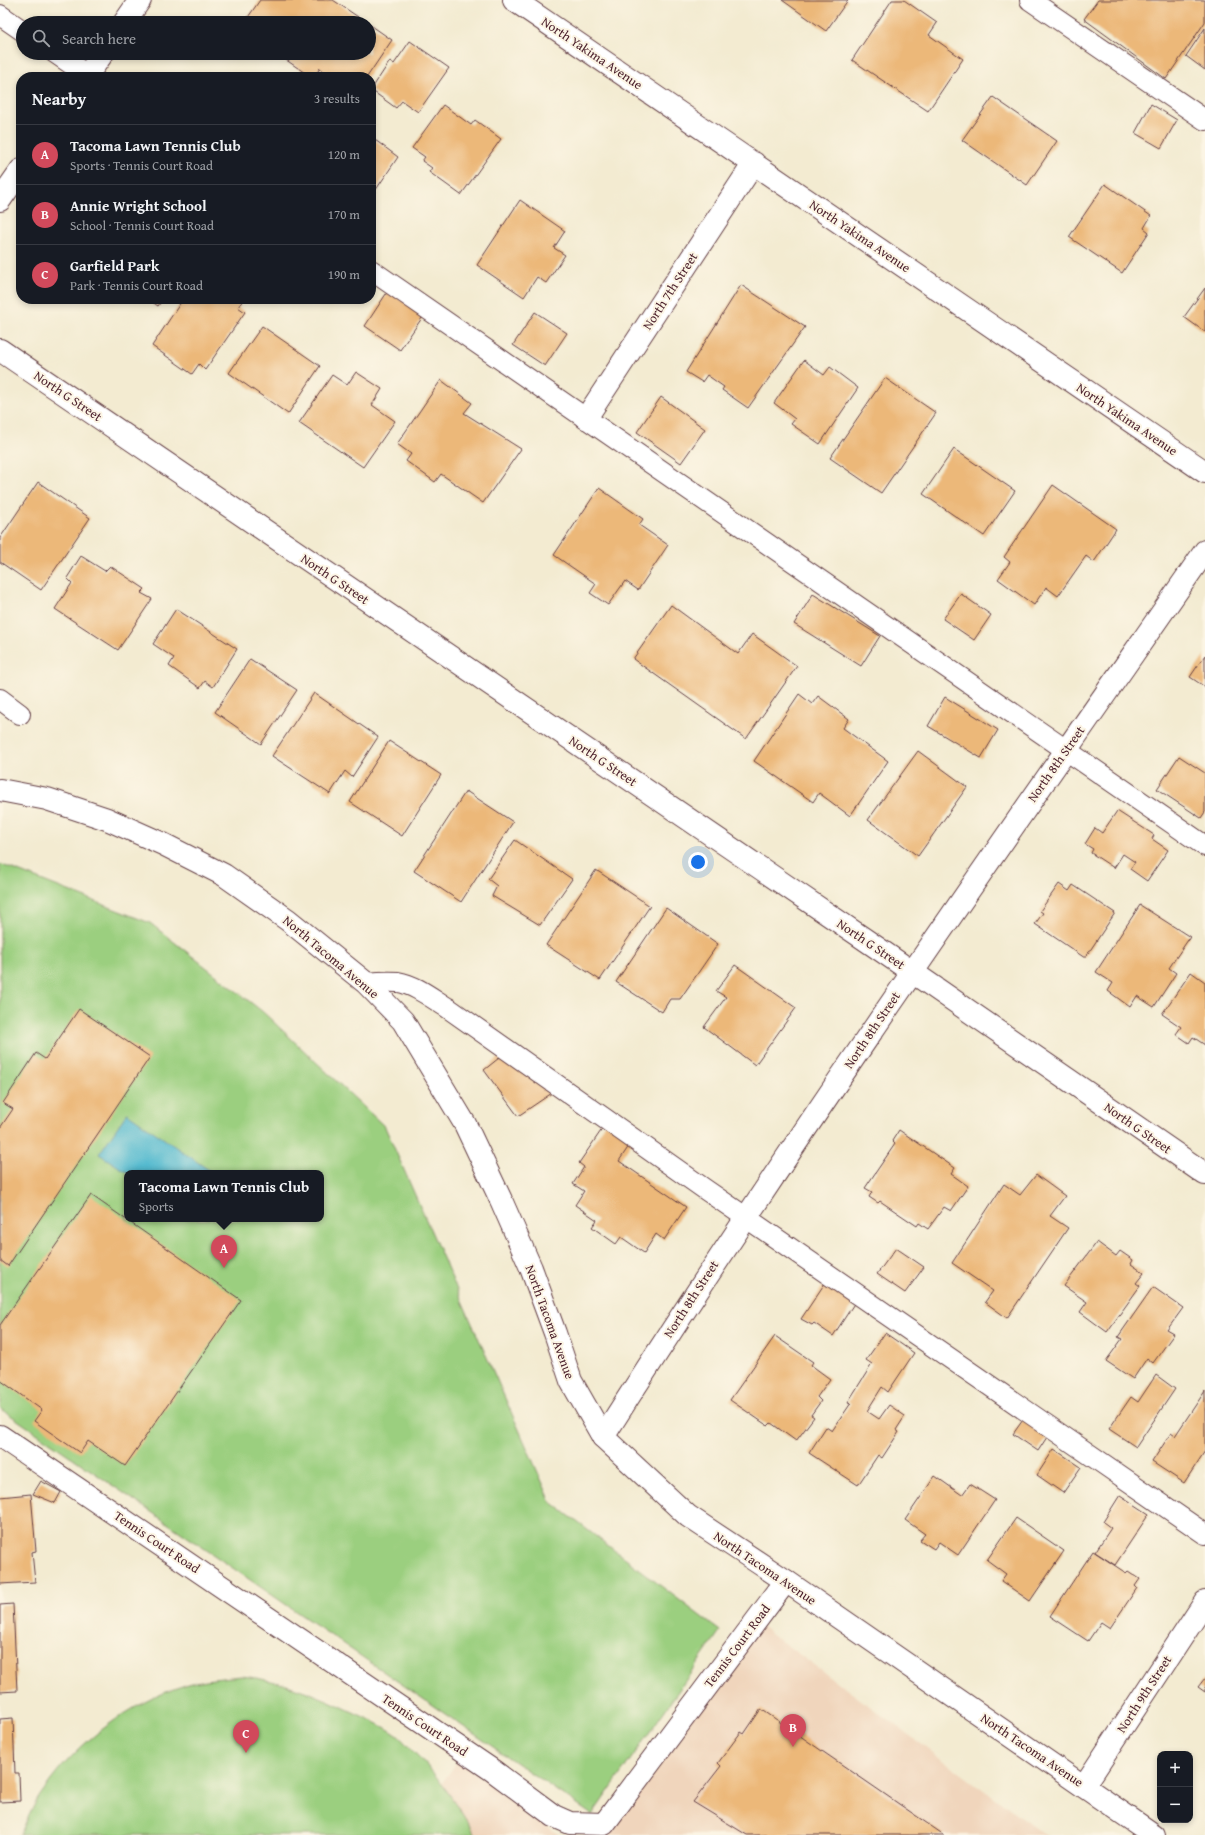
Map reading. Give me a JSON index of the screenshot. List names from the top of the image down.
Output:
{
  "streets": {
    "street": [
      "North Yakima Avenue",
      "North 7th Street",
      "North G Street",
      "North 8th Street",
      "North Tacoma Avenue",
      "Tennis Court Road",
      "North 9th Street"
    ]
  },
  "crossings": [
    ["North Yakima Avenue", "North 7th Street"],
    ["North G Street", "North 8th Street"],
    ["North 8th Street", "North Tacoma Avenue"],
    ["North Tacoma Avenue", "Tennis Court Road"],
    ["North Tacoma Avenue", "North 9th Street"]
  ],
  "page": {
    "search": "Search here",
    "heading": ["Nearby", "3 results"],
    "list": [
      {
        "mark": "A",
        "name": "Tacoma Lawn Tennis Club",
        "note": "Sports · Tennis Court Road",
        "value": "120 m"
      },
      {
        "mark": "B",
        "name": "Annie Wright School",
        "note": "School · Tennis Court Road",
        "value": "170 m"
      },
      {
        "mark": "C",
        "name": "Garfield Park",
        "note": "Park · Tennis Court Road",
        "value": "190 m"
      }
    ],
    "popup": ["Tacoma Lawn Tennis Club", "Sports"],
    "pins": ["A", "B", "C"],
    "map_buttons": ["+", "−"]
  }
}
